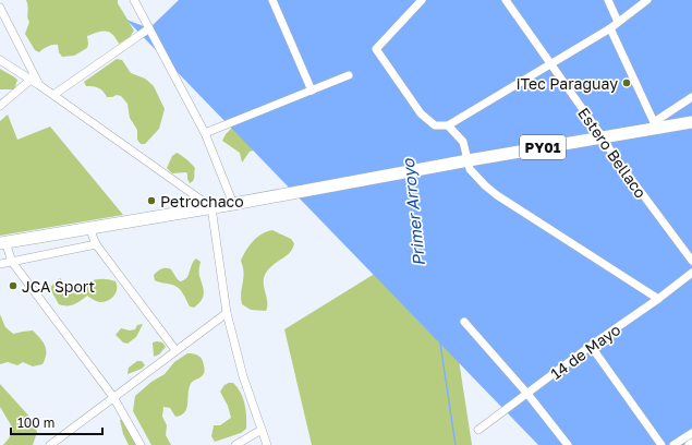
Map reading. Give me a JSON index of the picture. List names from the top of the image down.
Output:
{
  "streets": {
    "highway": ["PY01"],
    "street": ["Estero Bellaco", "14 de Mayo"]
  },
  "crossings": [
    ["PY01", "Estero Bellaco"]
  ],
  "water": ["Primer Arroyo"],
  "places": ["iTec Paraguay", "Petrochaco", "JCA Sport"],
  "scale_bar": "100 m"
}
